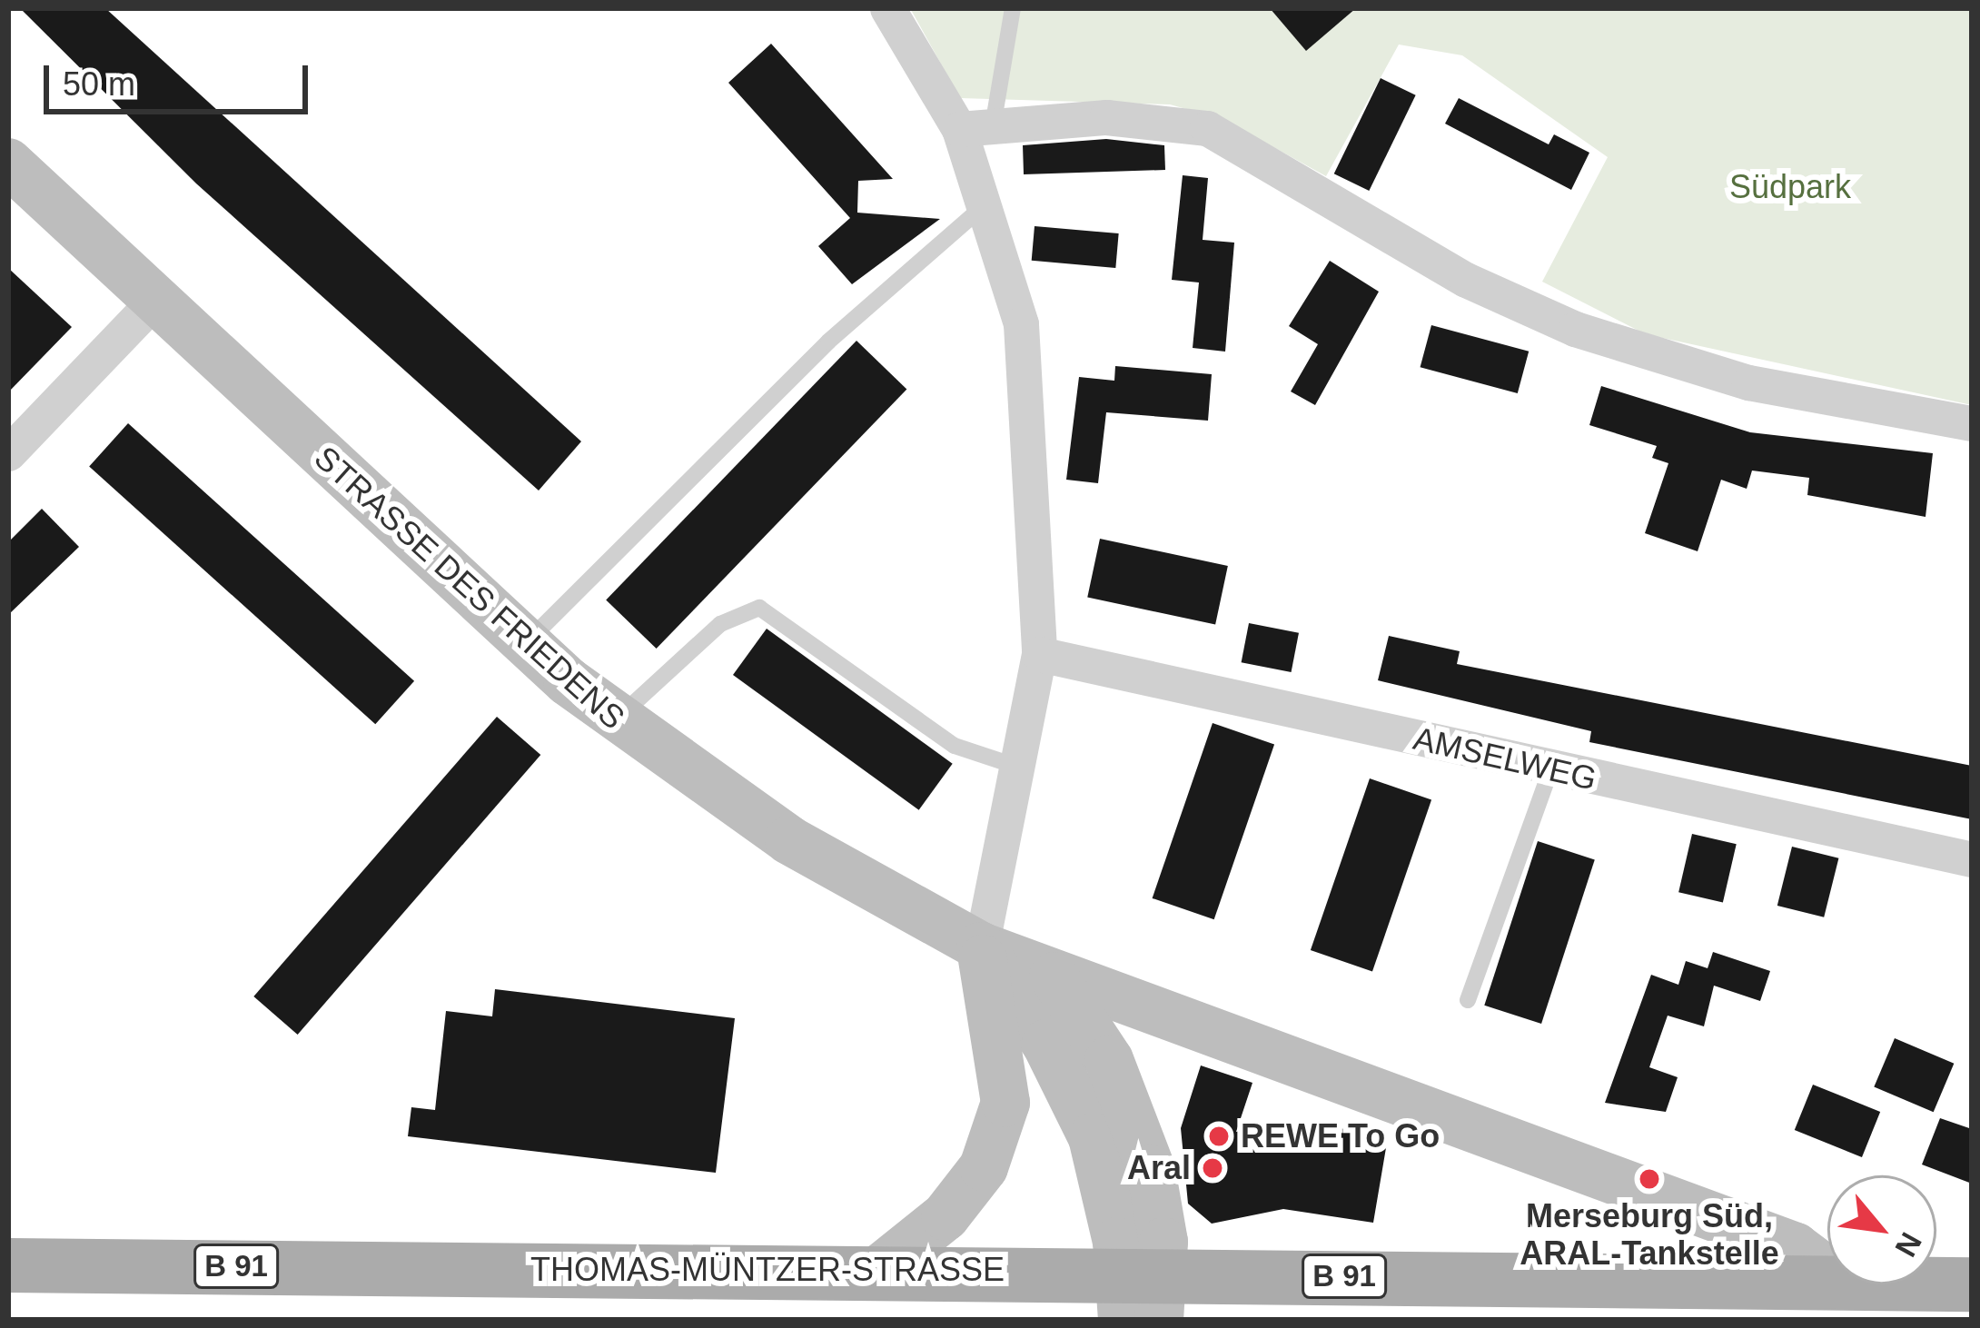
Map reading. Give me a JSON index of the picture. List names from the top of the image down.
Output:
{
  "streets": {
    "main road": ["B 91", "THOMAS-MÜNTZER-STRASSE"],
    "street": ["STRASSE DES FRIEDENS", "AMSELWEG"]
  },
  "crossings": [
    ["STRASSE DES FRIEDENS", "THOMAS-MÜNTZER-STRASSE"]
  ],
  "parks": ["Südpark"],
  "places": ["REWE To Go", "Aral", "Merseburg Süd, ARAL-Tankstelle"],
  "scale_bar": "50 m",
  "north": "bottom right"
}
